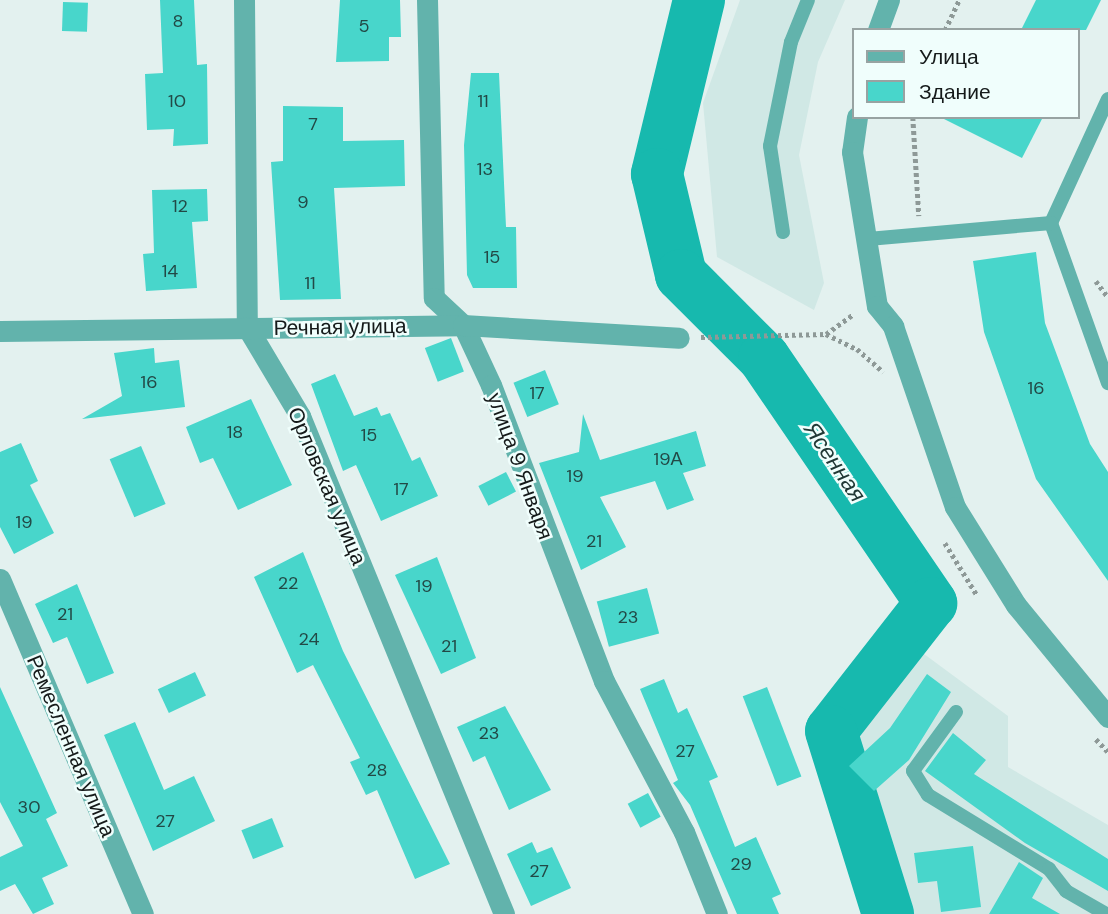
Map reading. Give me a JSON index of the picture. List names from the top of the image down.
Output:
{
  "streets": {
    "street": [
      "Речная улица",
      "улица 9 Января",
      "Орловская улица",
      "Ремесленная улица"
    ]
  },
  "crossings": [
    ["Речная улица", "улица 9 Января"],
    ["Речная улица", "Орловская улица"]
  ],
  "water": ["Ясенная"],
  "house_numbers": [
    "8",
    "5",
    "10",
    "11",
    "7",
    "13",
    "9",
    "12",
    "15",
    "14",
    "11",
    "16",
    "16",
    "17",
    "18",
    "15",
    "19А",
    "19",
    "17",
    "19",
    "21",
    "22",
    "19",
    "21",
    "23",
    "24",
    "21",
    "23",
    "27",
    "28",
    "30",
    "27",
    "29",
    "27"
  ],
  "legend": ["Улица", "Здание"]
}
